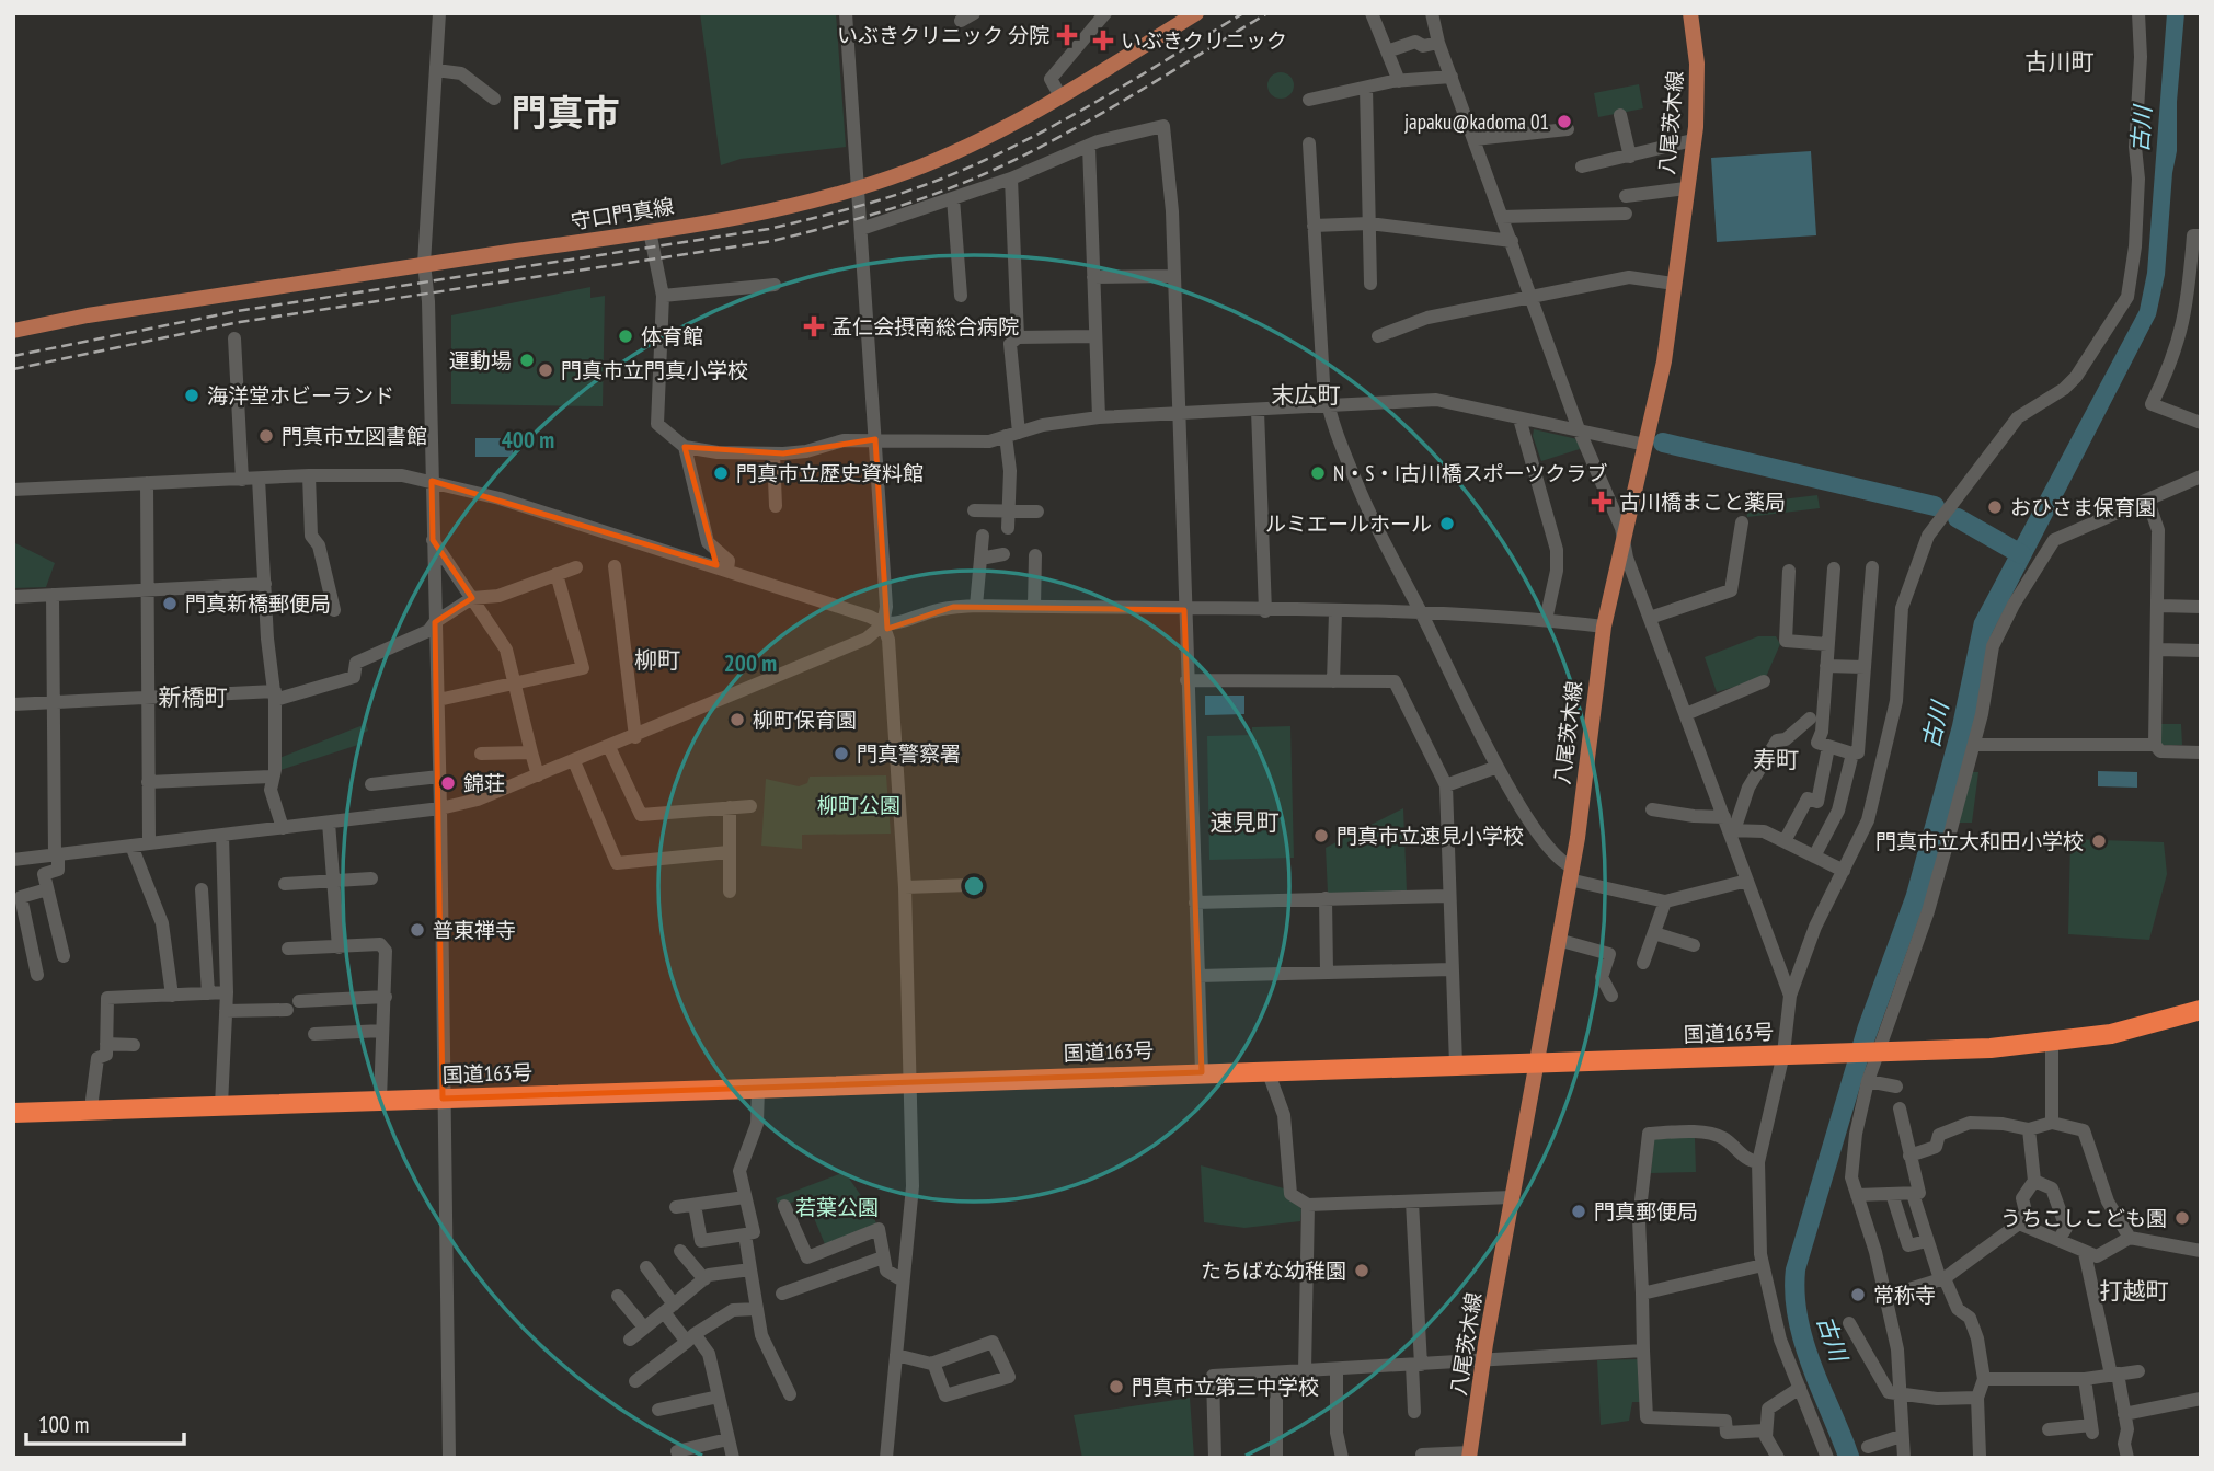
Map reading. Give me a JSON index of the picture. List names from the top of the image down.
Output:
{
  "streets": {
    "highway": ["国道163号"],
    "main road": ["八尾茨木線", "守口門真線"]
  },
  "crossings": [
    ["八尾茨木線", "国道163号"]
  ],
  "districts": [
    "古川町",
    "門真市",
    "末広町",
    "柳町",
    "新橋町",
    "寿町",
    "速見町",
    "打越町"
  ],
  "water": ["古川"],
  "parks": ["柳町公園", "若葉公園"],
  "places": {
    "health": [
      "いぶきクリニック 分院",
      "いぶきクリニック",
      "孟仁会摂南総合病院",
      "古川橋まこと薬局"
    ],
    "other": [
      "japaku@kadoma 01",
      "体育館",
      "運動場",
      "門真市立門真小学校",
      "海洋堂ホビーランド",
      "門真市立図書館",
      "門真市立歴史資料館",
      "N・S・I古川橋スポーツクラブ",
      "おひさま保育園",
      "ルミエールホール",
      "門真新橋郵便局",
      "柳町保育園",
      "門真警察署",
      "錦荘",
      "門真市立速見小学校",
      "門真市立大和田小学校",
      "普東禅寺",
      "門真郵便局",
      "うちこしこども園",
      "たちばな幼稚園",
      "常称寺",
      "門真市立第三中学校"
    ]
  },
  "scale_bar": "100 m",
  "rings": ["400 m", "200 m"]
}
